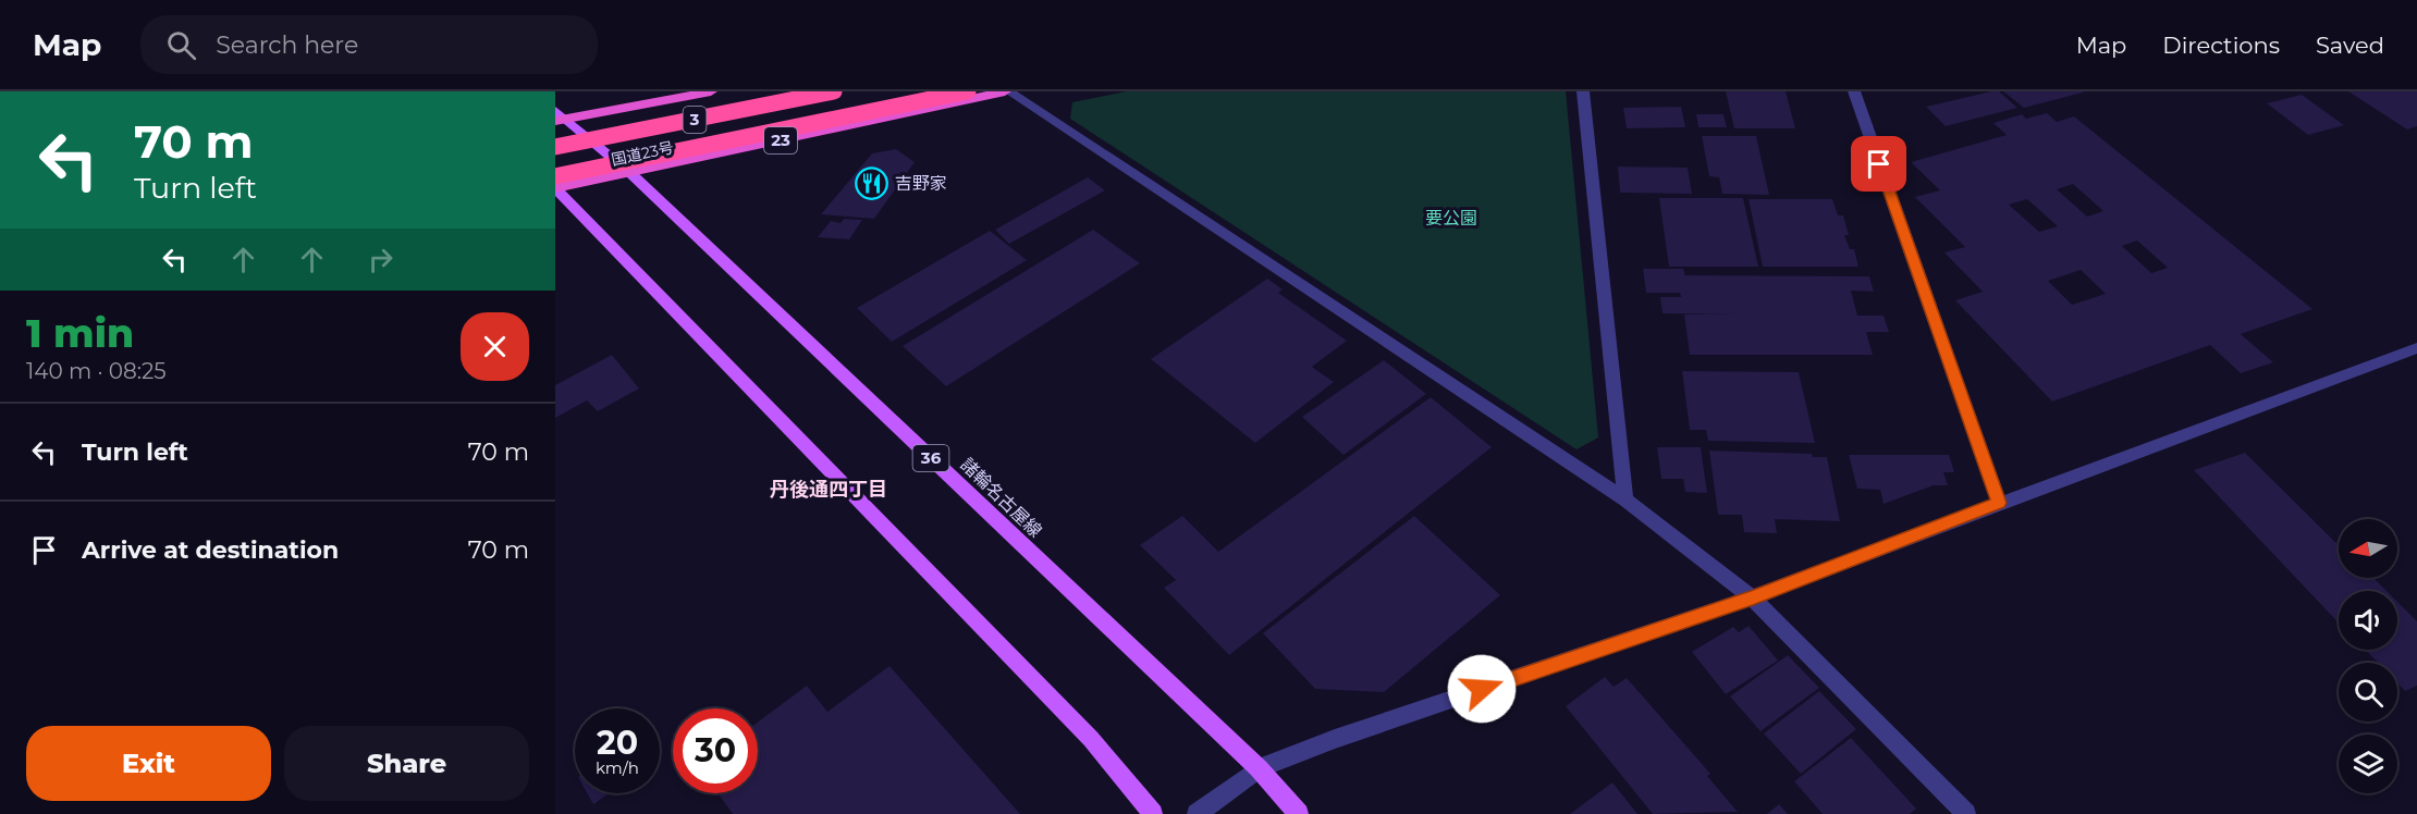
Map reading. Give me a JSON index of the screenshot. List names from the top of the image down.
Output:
{
  "streets": {
    "highway": ["3", "23", "国道23号"],
    "main road": ["36", "諸輪名古屋線"]
  },
  "crossings": [
    ["国道23号", "諸輪名古屋線"]
  ],
  "districts": ["丹後通四丁目"],
  "parks": ["要公園"],
  "places": {
    "restaurant": ["吉野家"]
  },
  "north": "left",
  "page": {
    "header": "Map",
    "search": "Search here",
    "nav": ["Map", "Directions", "Saved"],
    "turn": ["70 m", "Turn left"],
    "heading": ["1 min", "140 m · 08:25"],
    "list": [
      {
        "name": "Turn left",
        "value": "70 m"
      },
      {
        "name": "Arrive at destination",
        "value": "70 m"
      }
    ],
    "speed": "20 km/h",
    "limit": "30",
    "buttons": ["Exit", "Share"]
  }
}
